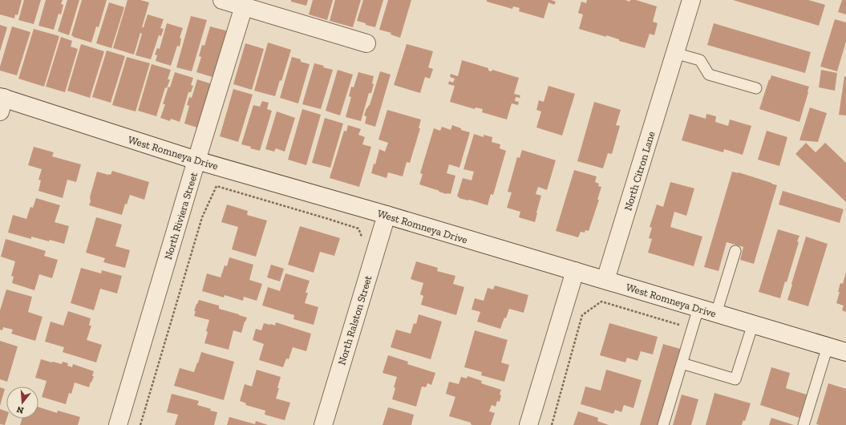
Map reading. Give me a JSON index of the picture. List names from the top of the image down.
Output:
{
  "streets": {
    "street": [
      "West Romneya Drive",
      "North Citron Lane",
      "North Riviera Street",
      "North Ralston Street"
    ]
  },
  "crossings": [
    ["West Romneya Drive", "North Citron Lane"],
    ["West Romneya Drive", "North Riviera Street"],
    ["West Romneya Drive", "North Ralston Street"]
  ],
  "north": "bottom"
}
